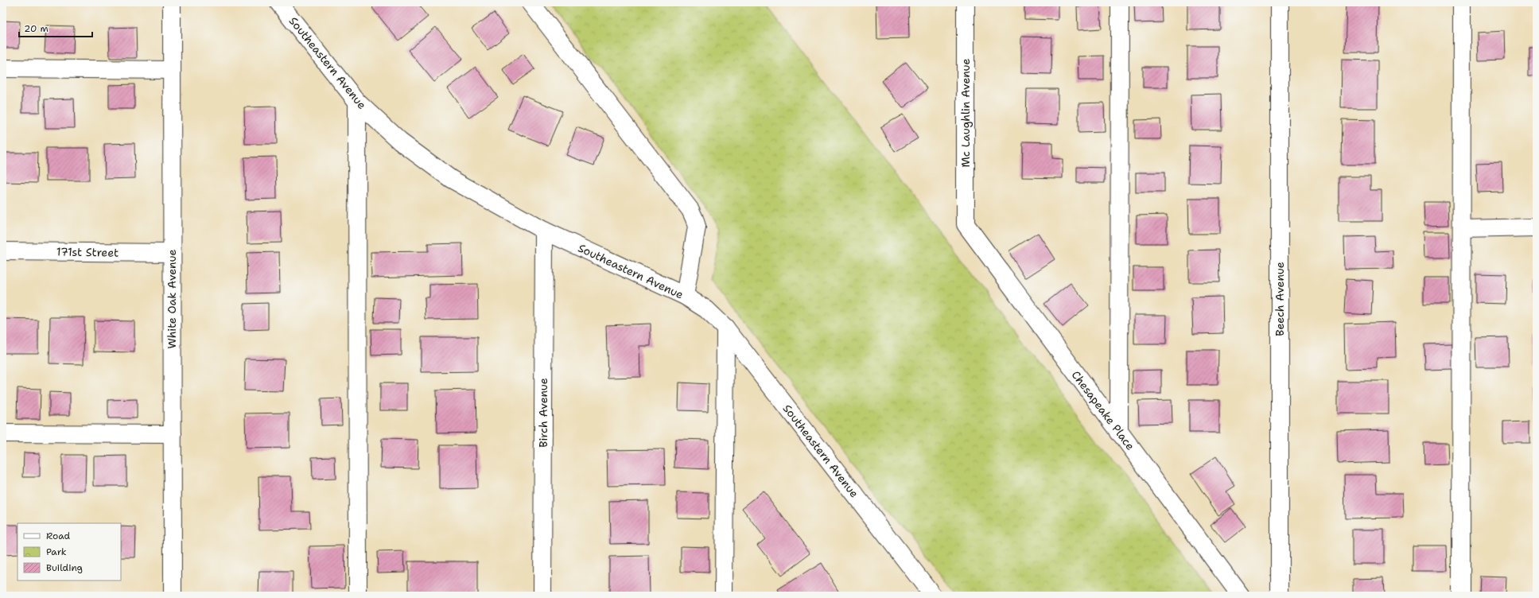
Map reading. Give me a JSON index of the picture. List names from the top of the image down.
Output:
{
  "streets": {
    "street": [
      "Southeastern Avenue",
      "Mc Laughlin Avenue",
      "171st Street",
      "White Oak Avenue",
      "Beech Avenue",
      "Chesapeake Place",
      "Birch Avenue"
    ]
  },
  "crossings": [
    ["Southeastern Avenue", "Birch Avenue"],
    ["Mc Laughlin Avenue", "Chesapeake Place"],
    ["171st Street", "White Oak Avenue"]
  ],
  "legend": ["Road", "Park", "Building"],
  "scale_bar": "20 m"
}
